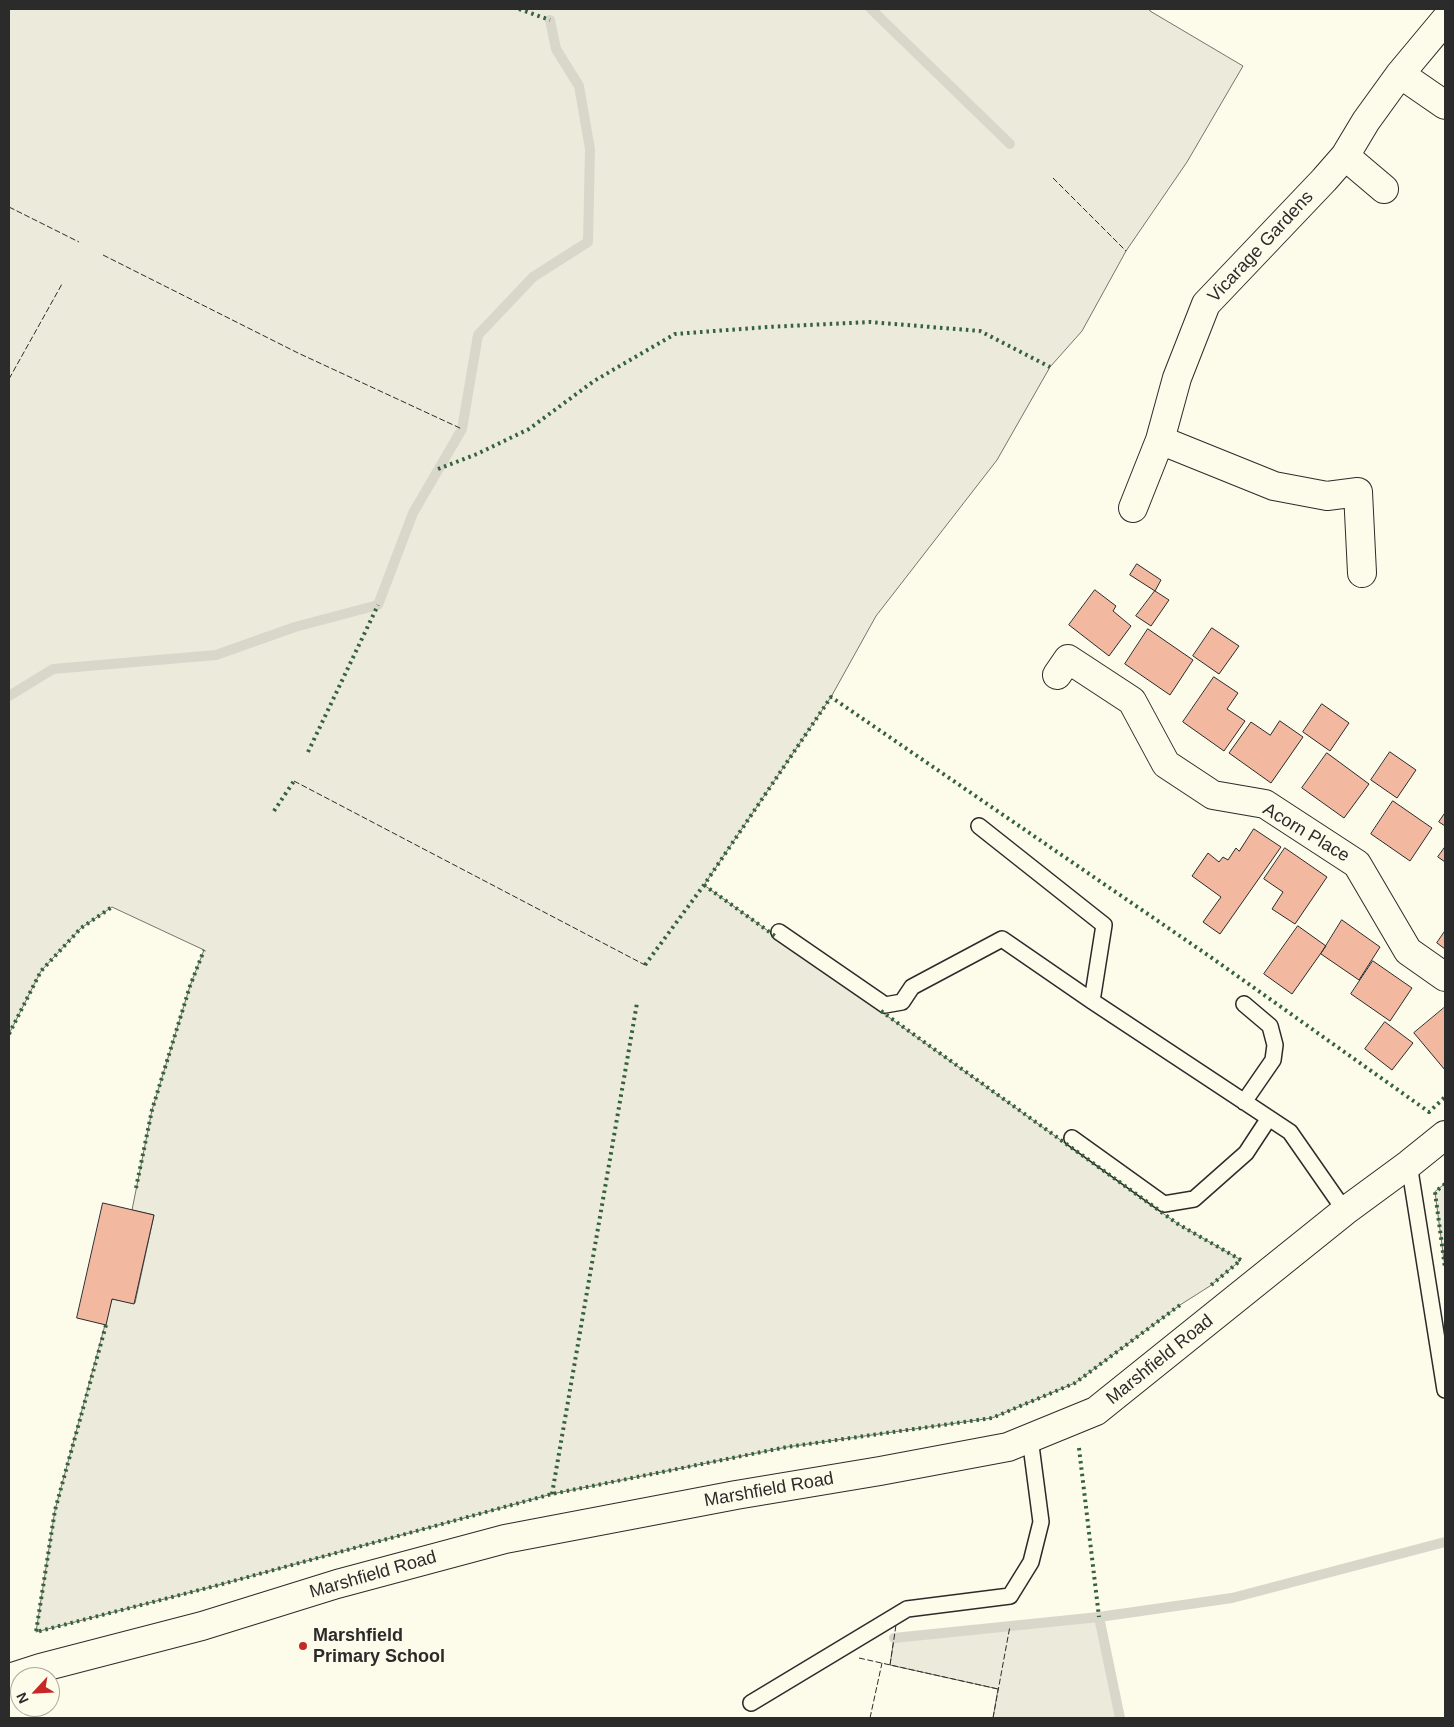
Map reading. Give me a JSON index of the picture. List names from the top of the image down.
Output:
{
  "streets": {
    "street": ["Vicarage Gardens", "Acorn Place", "Marshfield Road"]
  },
  "places": ["Marshfield Primary School"],
  "north": "bottom left"
}
